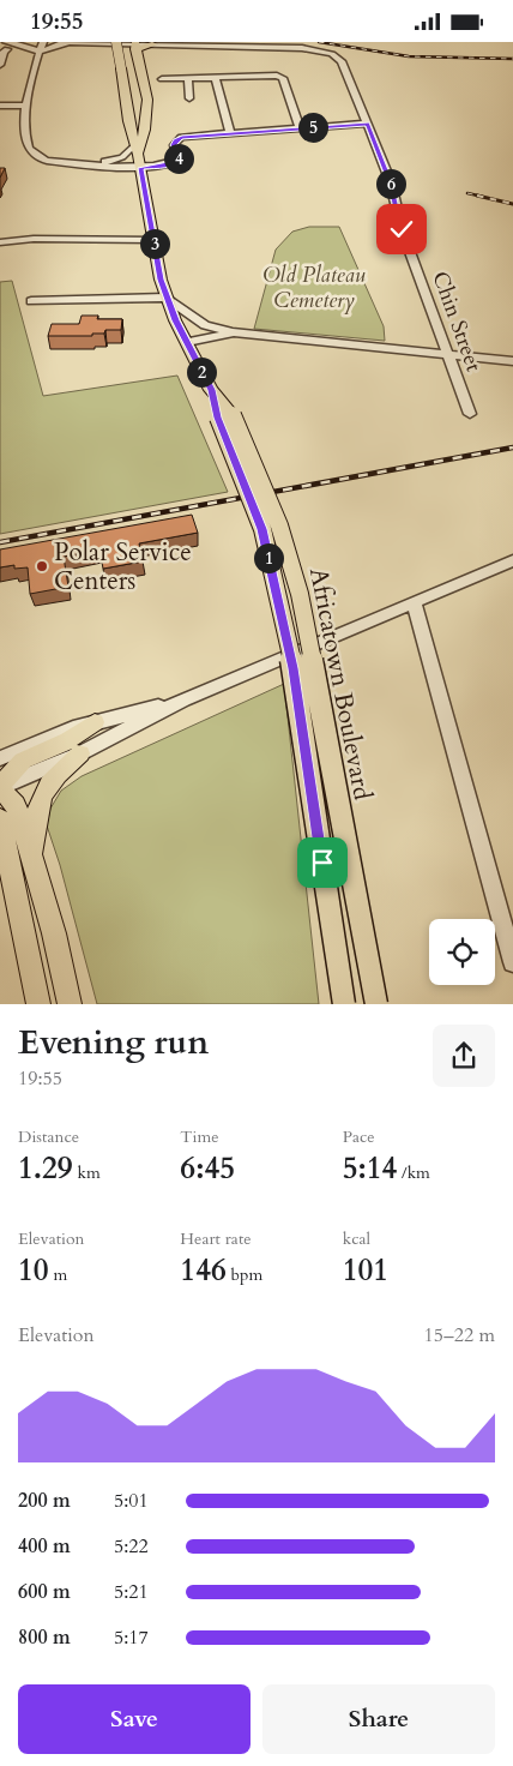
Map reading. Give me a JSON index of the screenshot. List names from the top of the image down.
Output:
{
  "streets": {
    "main road": ["Africatown Boulevard"],
    "street": ["Chin Street"]
  },
  "parks": ["Old Plateau Cemetery"],
  "places": ["Polar Service Centers"],
  "page": {
    "status": "19:55",
    "pins": [
      "5",
      "4",
      "6",
      "3",
      "2",
      "1"
    ],
    "heading": ["Evening run", "19:55"],
    "stats": [
      ["Distance", "1.29 km"],
      ["Time", "6:45"],
      ["Pace", "5:14 /km"],
      ["Elevation", "10 m"],
      ["Heart rate", "146 bpm"],
      ["kcal", "101"]
    ],
    "chart": ["Elevation", "15–22 m"],
    "list": [
      {
        "name": "200 m",
        "note": "5:01"
      },
      {
        "name": "400 m",
        "note": "5:22"
      },
      {
        "name": "600 m",
        "note": "5:21"
      },
      {
        "name": "800 m",
        "note": "5:17"
      }
    ],
    "buttons": ["Save", "Share"]
  }
}
